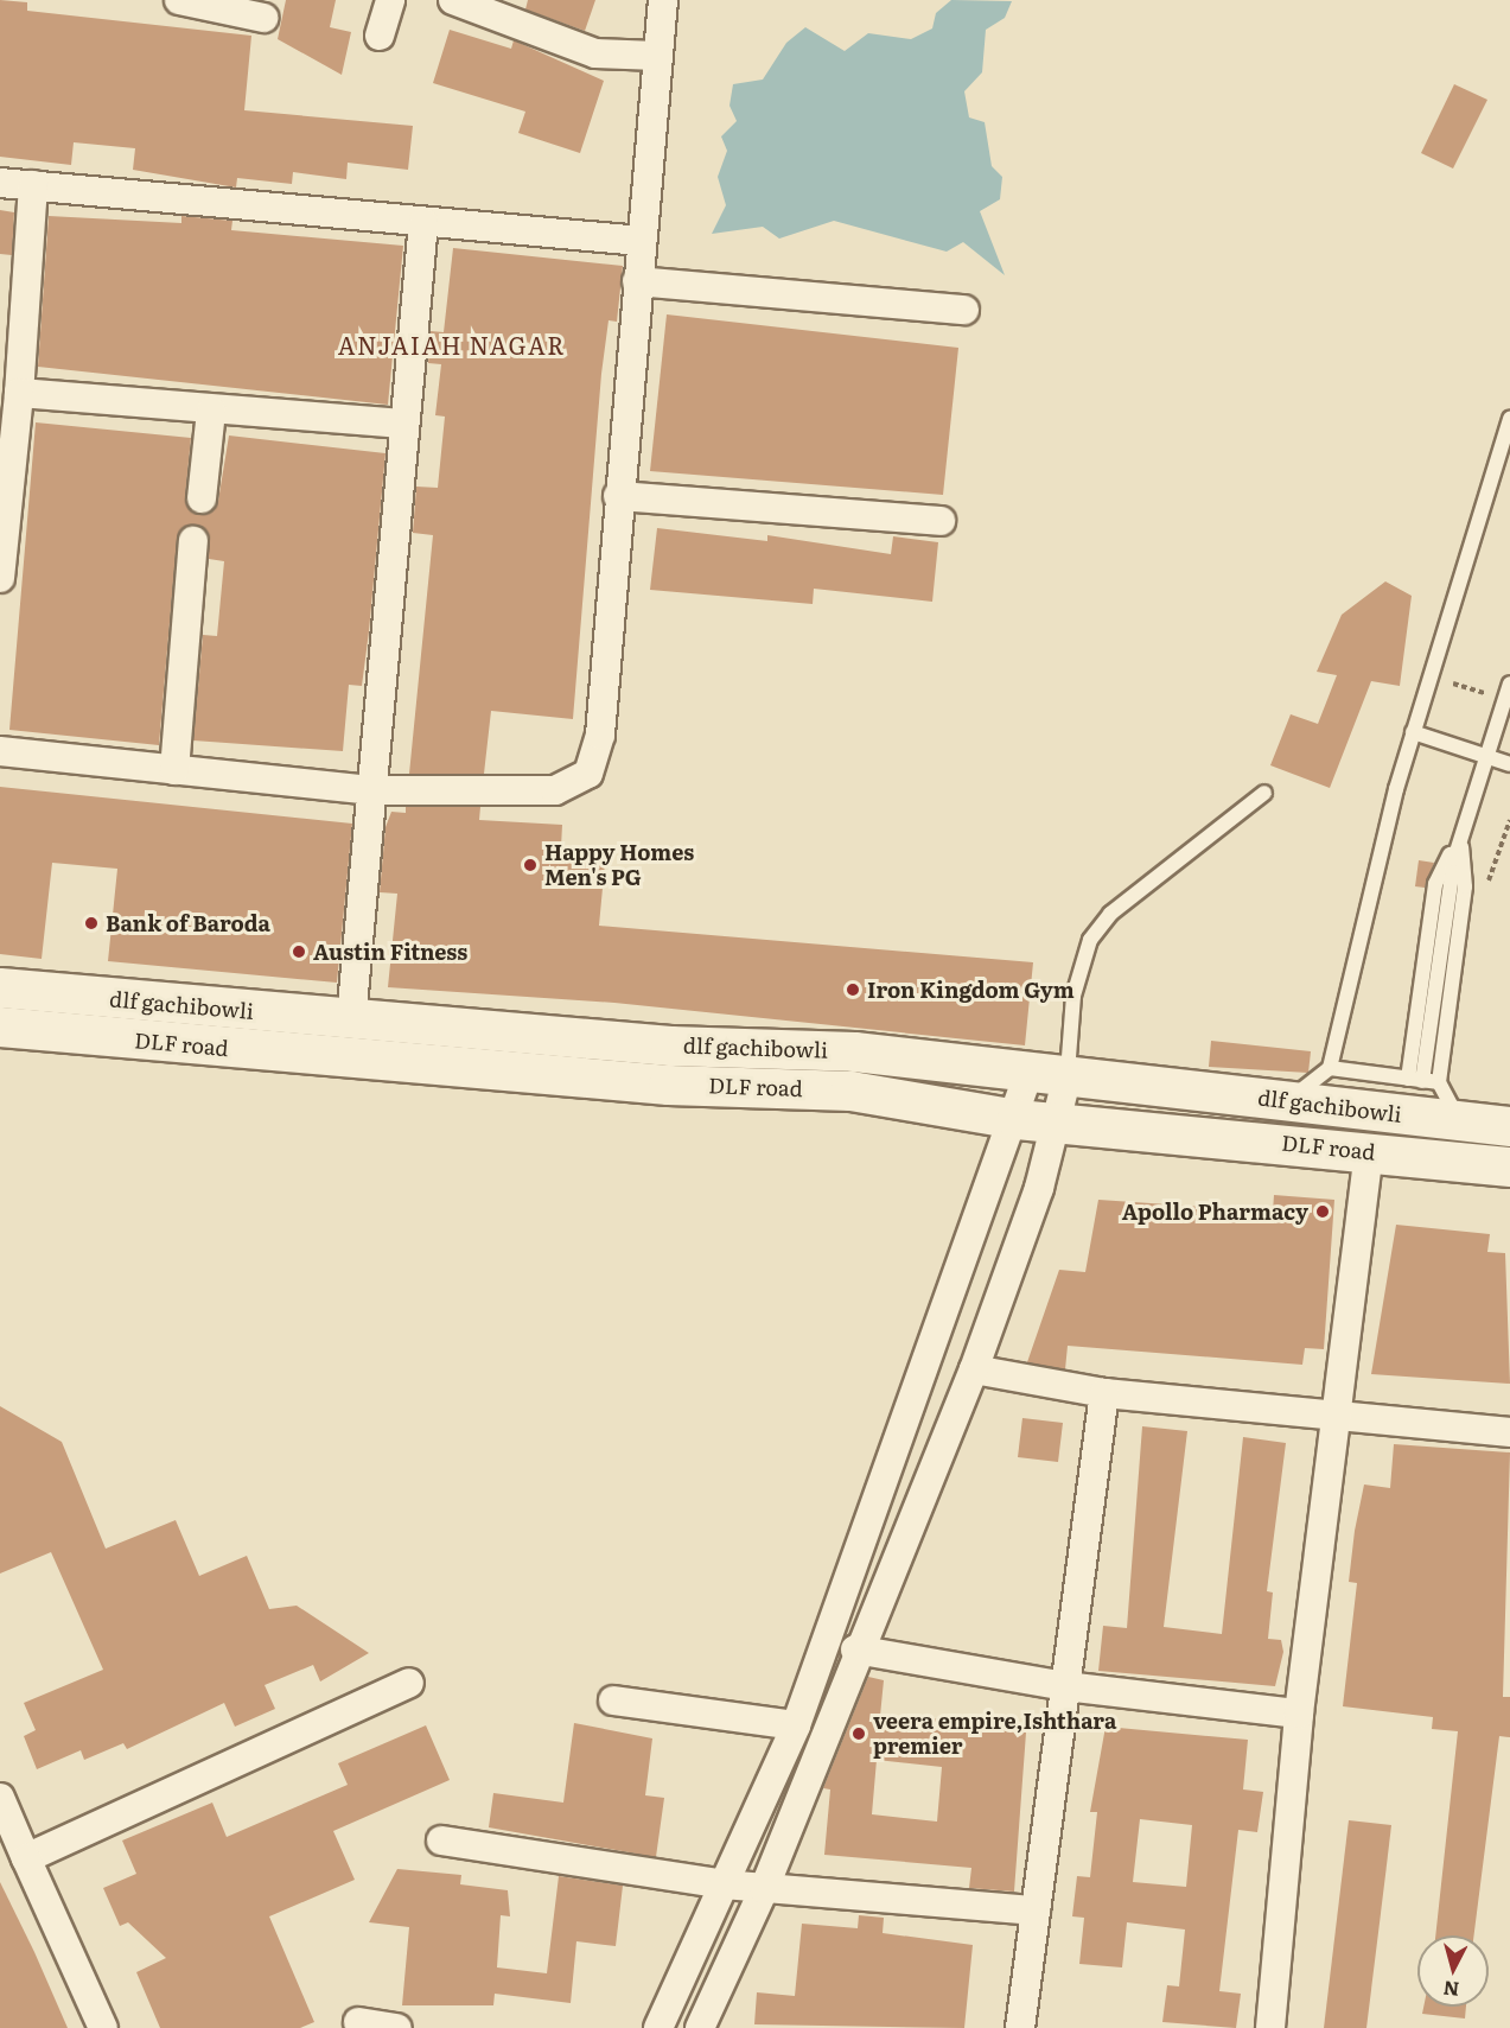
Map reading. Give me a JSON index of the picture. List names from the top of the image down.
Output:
{
  "streets": {
    "main road": ["dlf gachibowli", "DLF road"]
  },
  "districts": ["ANJAIAH NAGAR"],
  "places": [
    "Happy Homes Men's PG",
    "Bank of Baroda",
    "Austin Fitness",
    "Iron Kingdom Gym",
    "Apollo Pharmacy",
    "veera empire,Ishthara premier"
  ],
  "north": "bottom"
}
